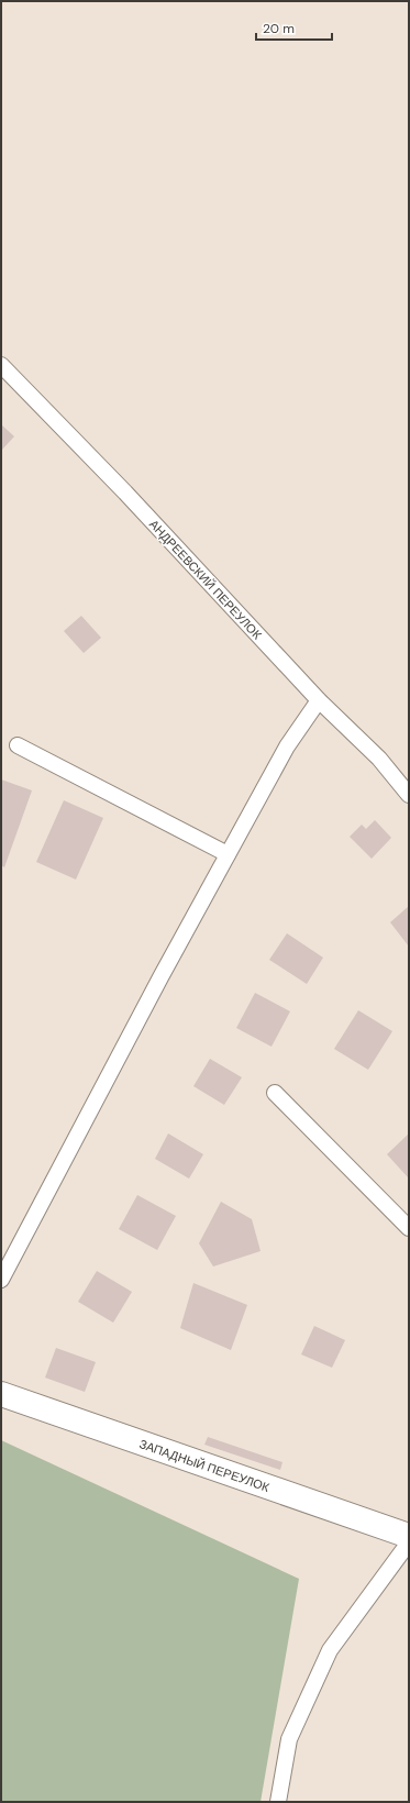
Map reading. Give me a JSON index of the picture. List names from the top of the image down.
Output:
{
  "streets": {
    "street": ["ЗАПАДНЫЙ ПЕРЕУЛОК"],
    "lane": ["АНДРЕЕВСКИЙ ПЕРЕУЛОК"]
  },
  "scale_bar": "20 m"
}
